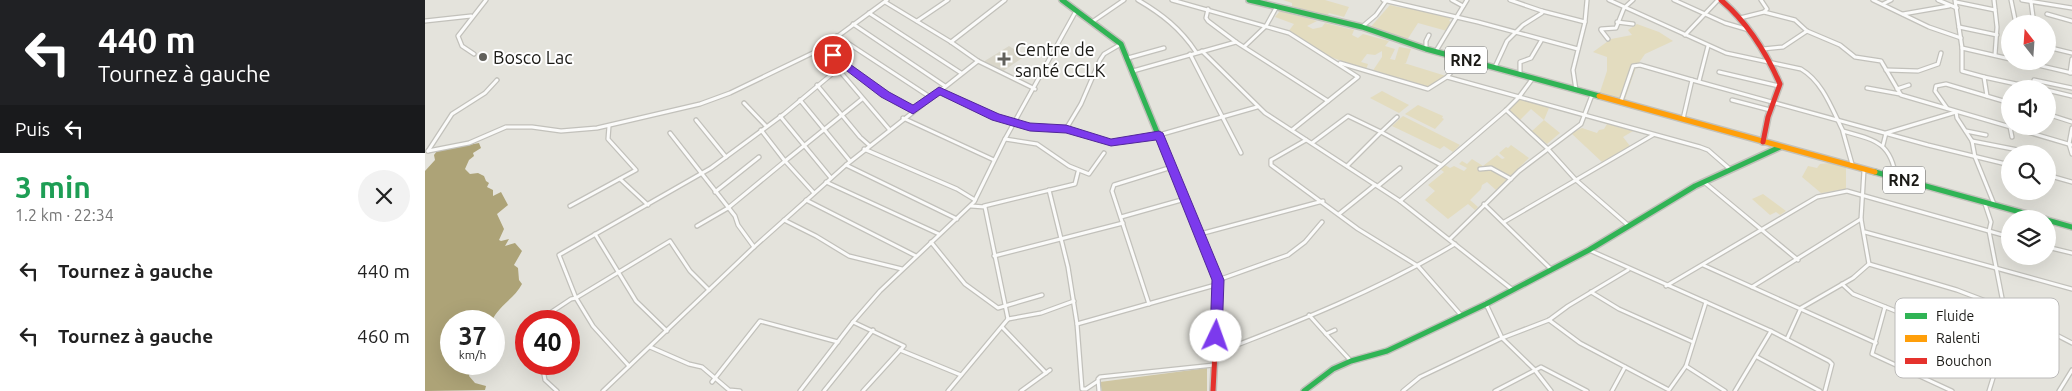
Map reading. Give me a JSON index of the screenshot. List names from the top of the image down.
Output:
{
  "streets": {
    "main road": ["RN2"]
  },
  "places": {
    "other": ["Bosco Lac"],
    "health": ["Centre de santé CCLK"]
  },
  "legend": ["Fluide", "Ralenti", "Bouchon"],
  "north": "top",
  "page": {
    "turn": ["440 m", "Tournez à gauche"],
    "then": "Puis",
    "heading": ["3 min", "1.2 km · 22:34"],
    "list": [
      {
        "name": "Tournez à gauche",
        "value": "440 m"
      },
      {
        "name": "Tournez à gauche",
        "value": "460 m"
      }
    ],
    "speed": "37 km/h",
    "limit": "40"
  }
}
